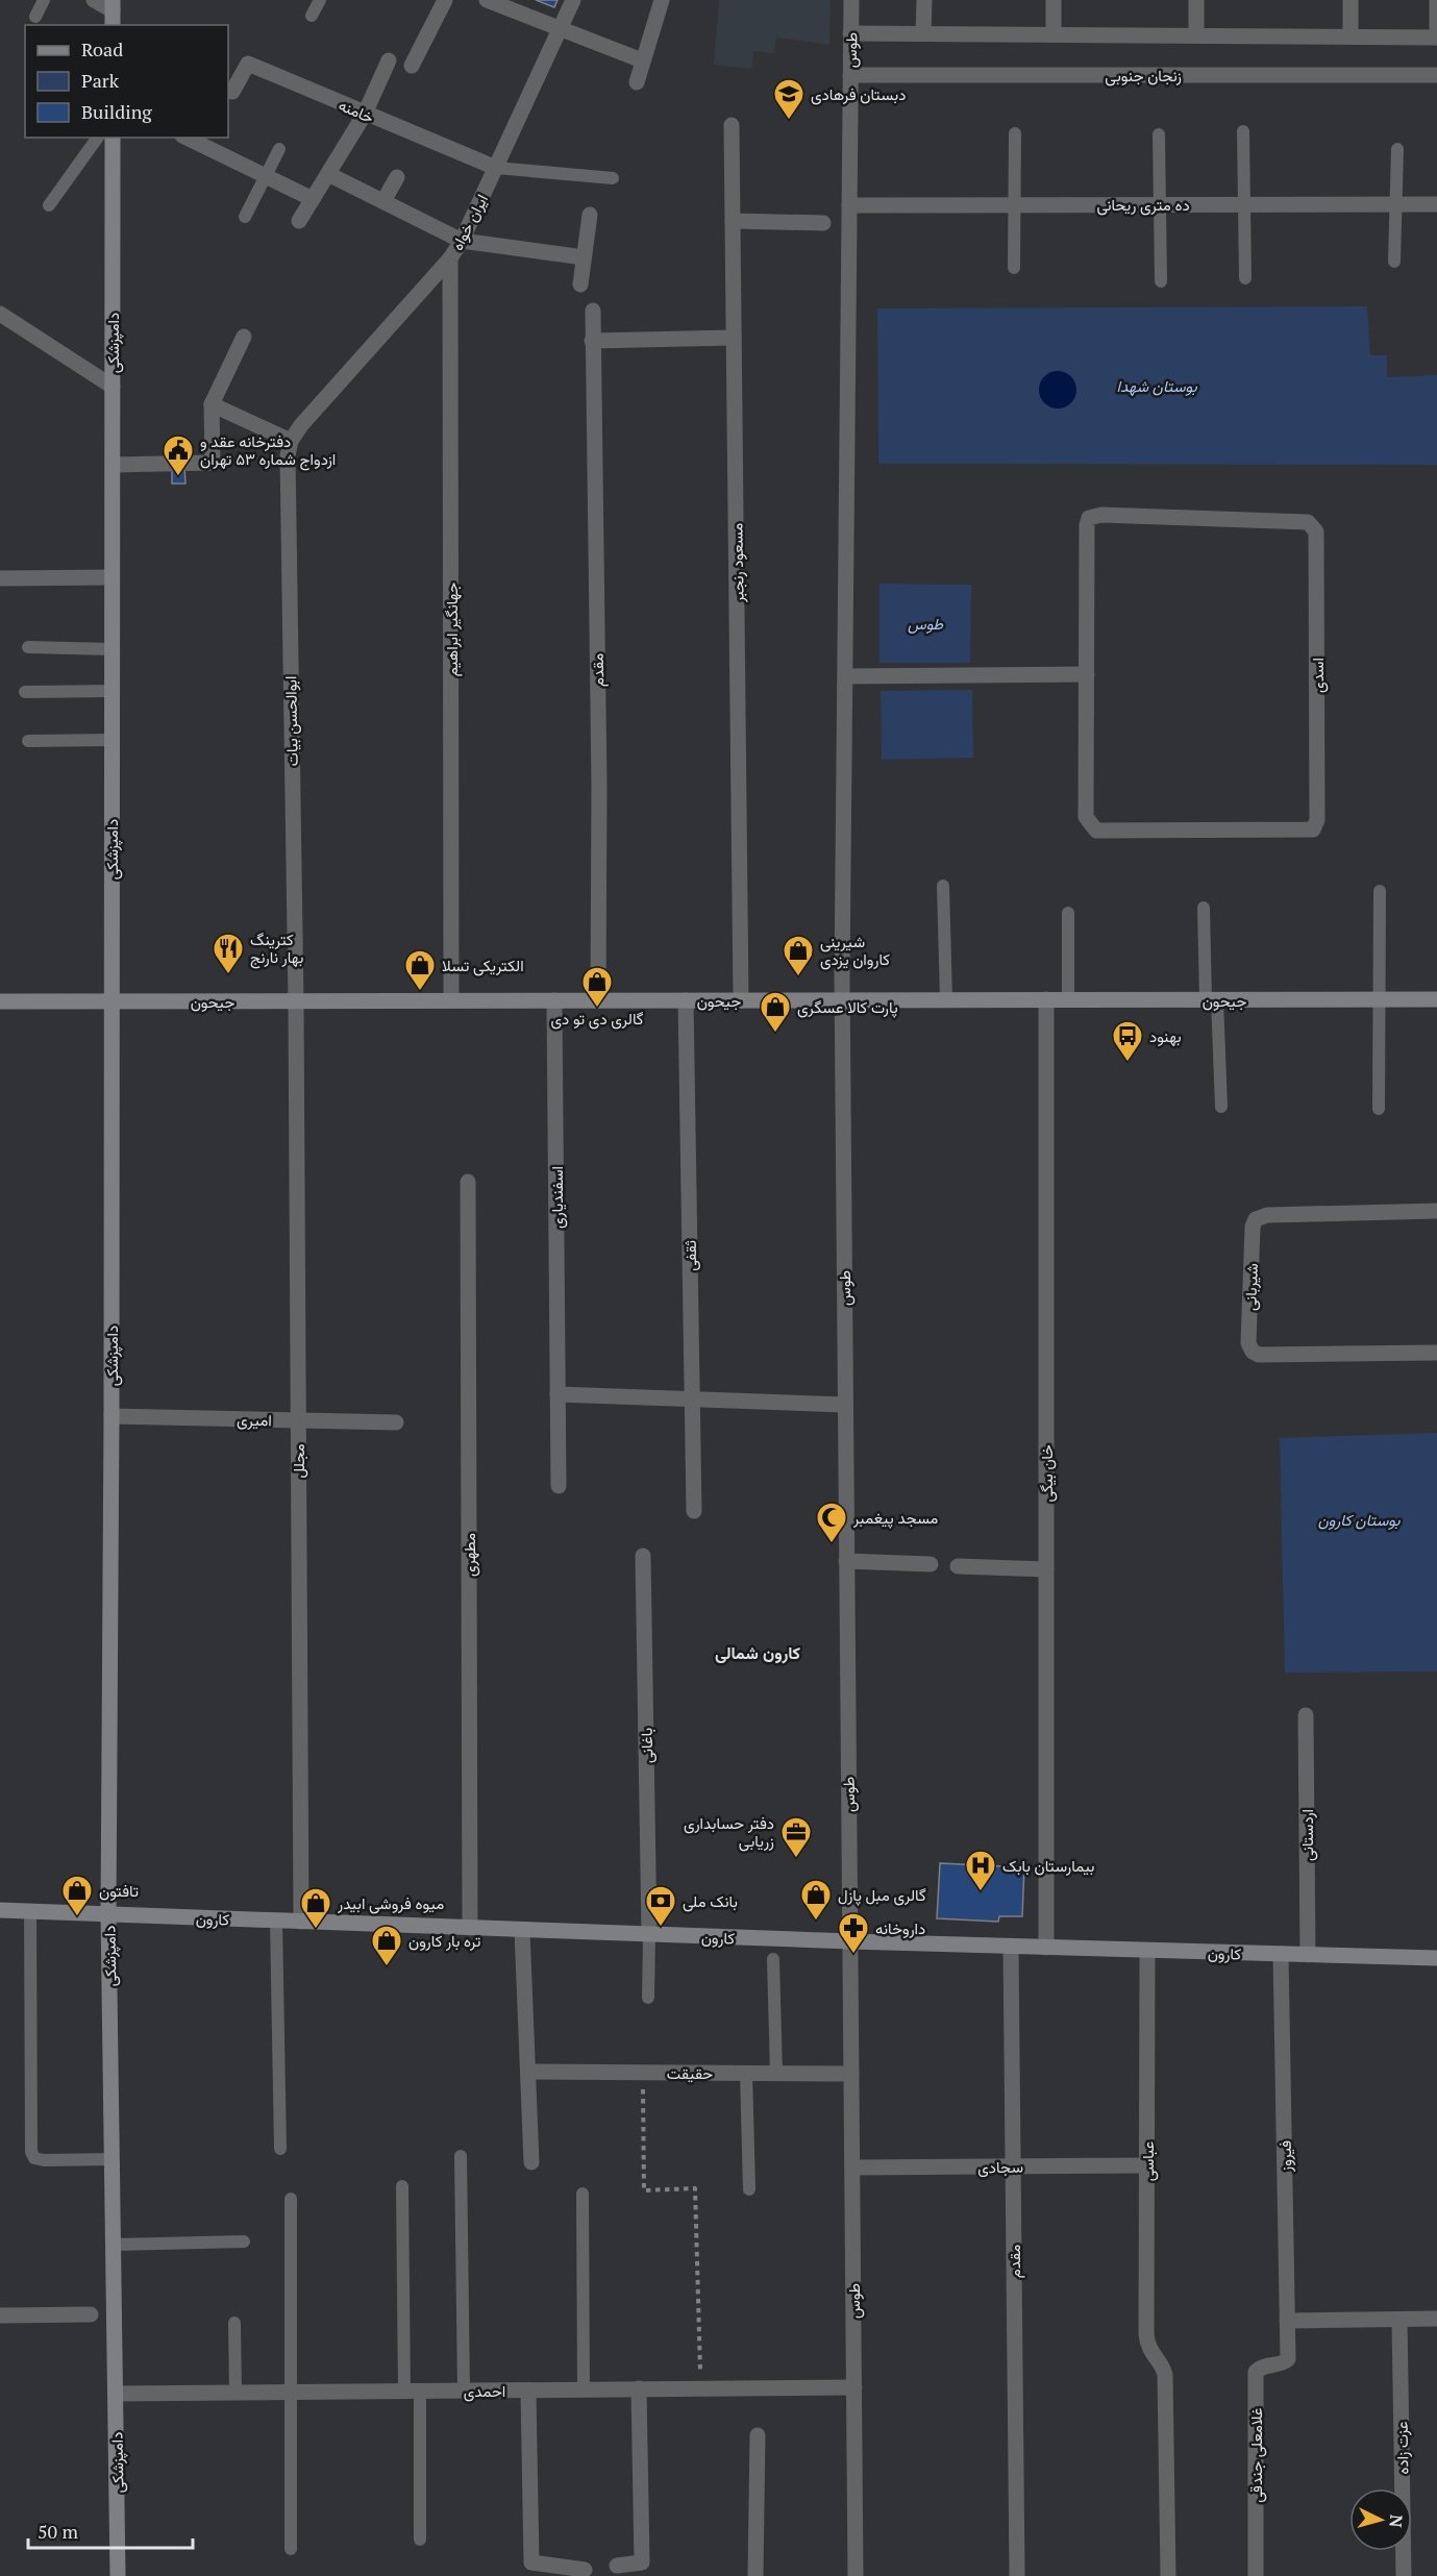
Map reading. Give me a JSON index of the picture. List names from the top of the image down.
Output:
{
  "streets": {
    "main road": ["دامپزشکی", "جیحون", "کارون"],
    "street": [
      "طوس",
      "زنجان جنوبی",
      "خامنه",
      "ده متری ریحانی",
      "ایران خواه",
      "مسعود رنجبر",
      "جهانگیر ابراهیم",
      "مقدم",
      "اسدی",
      "ابوالحسن بیات",
      "اسفندیاری",
      "ثقفی",
      "شیربانی",
      "امیری",
      "مجلل",
      "خان بیگی",
      "مطهری",
      "باغانی",
      "اردستانی",
      "حقیقت",
      "فیروز",
      "عباسی",
      "سجادی",
      "احمدی",
      "عزت زاده",
      "غلامعلی جندقی"
    ]
  },
  "crossings": [
    ["طوس", "زنجان جنوبی"],
    ["طوس", "ده متری ریحانی"],
    ["طوس", "جیحون"],
    ["طوس", "کارون"],
    ["طوس", "حقیقت"],
    ["طوس", "سجادی"],
    ["طوس", "احمدی"],
    ["خامنه", "ایران خواه"],
    ["ایران خواه", "جهانگیر ابراهیم"],
    ["ایران خواه", "ابوالحسن بیات"],
    ["دامپزشکی", "جیحون"],
    ["دامپزشکی", "امیری"],
    ["دامپزشکی", "کارون"],
    ["دامپزشکی", "احمدی"],
    ["مسعود رنجبر", "جیحون"],
    ["جهانگیر ابراهیم", "جیحون"],
    ["مقدم", "جیحون"],
    ["مقدم", "کارون"],
    ["مقدم", "سجادی"],
    ["ابوالحسن بیات", "جیحون"],
    ["ابوالحسن بیات", "مجلل"],
    ["جیحون", "اسفندیاری"],
    ["جیحون", "ثقفی"],
    ["جیحون", "مجلل"],
    ["جیحون", "خان بیگی"],
    ["امیری", "مجلل"],
    ["مجلل", "کارون"],
    ["خان بیگی", "کارون"],
    ["مطهری", "کارون"],
    ["باغانی", "کارون"],
    ["اردستانی", "کارون"],
    ["کارون", "فیروز"],
    ["کارون", "عباسی"],
    ["فیروز", "غلامعلی جندقی"],
    ["عباسی", "سجادی"]
  ],
  "districts": ["کارون شمالی"],
  "parks": ["بوستان شهدا", "طوس", "بوستان کارون"],
  "places": {
    "school or university": ["دبستان فرهادی"],
    "public building": ["دفترخانه عقد و ازدواج شماره ۵۳ تهران"],
    "restaurant": ["کترینگ بهار نارنج"],
    "shop": [
      "شیرینی کاروان یزدی",
      "الکتریکی تسلا",
      "گالری دی تو دی",
      "پارت کالا عسگری",
      "تافتون",
      "گالری مبل پازل",
      "میوه فروشی ابیدر",
      "تره بار کارون"
    ],
    "bus stop": ["بهنود"],
    "mosque": ["مسجد پیغمبر"],
    "office": ["دفتر حسابداری زریابی"],
    "hospital": ["بیمارستان بابک"],
    "bank": ["بانک ملی"],
    "pharmacy": ["داروخانه"]
  },
  "legend": ["Road", "Park", "Building"],
  "scale_bar": "50 m",
  "north": "right"
}
